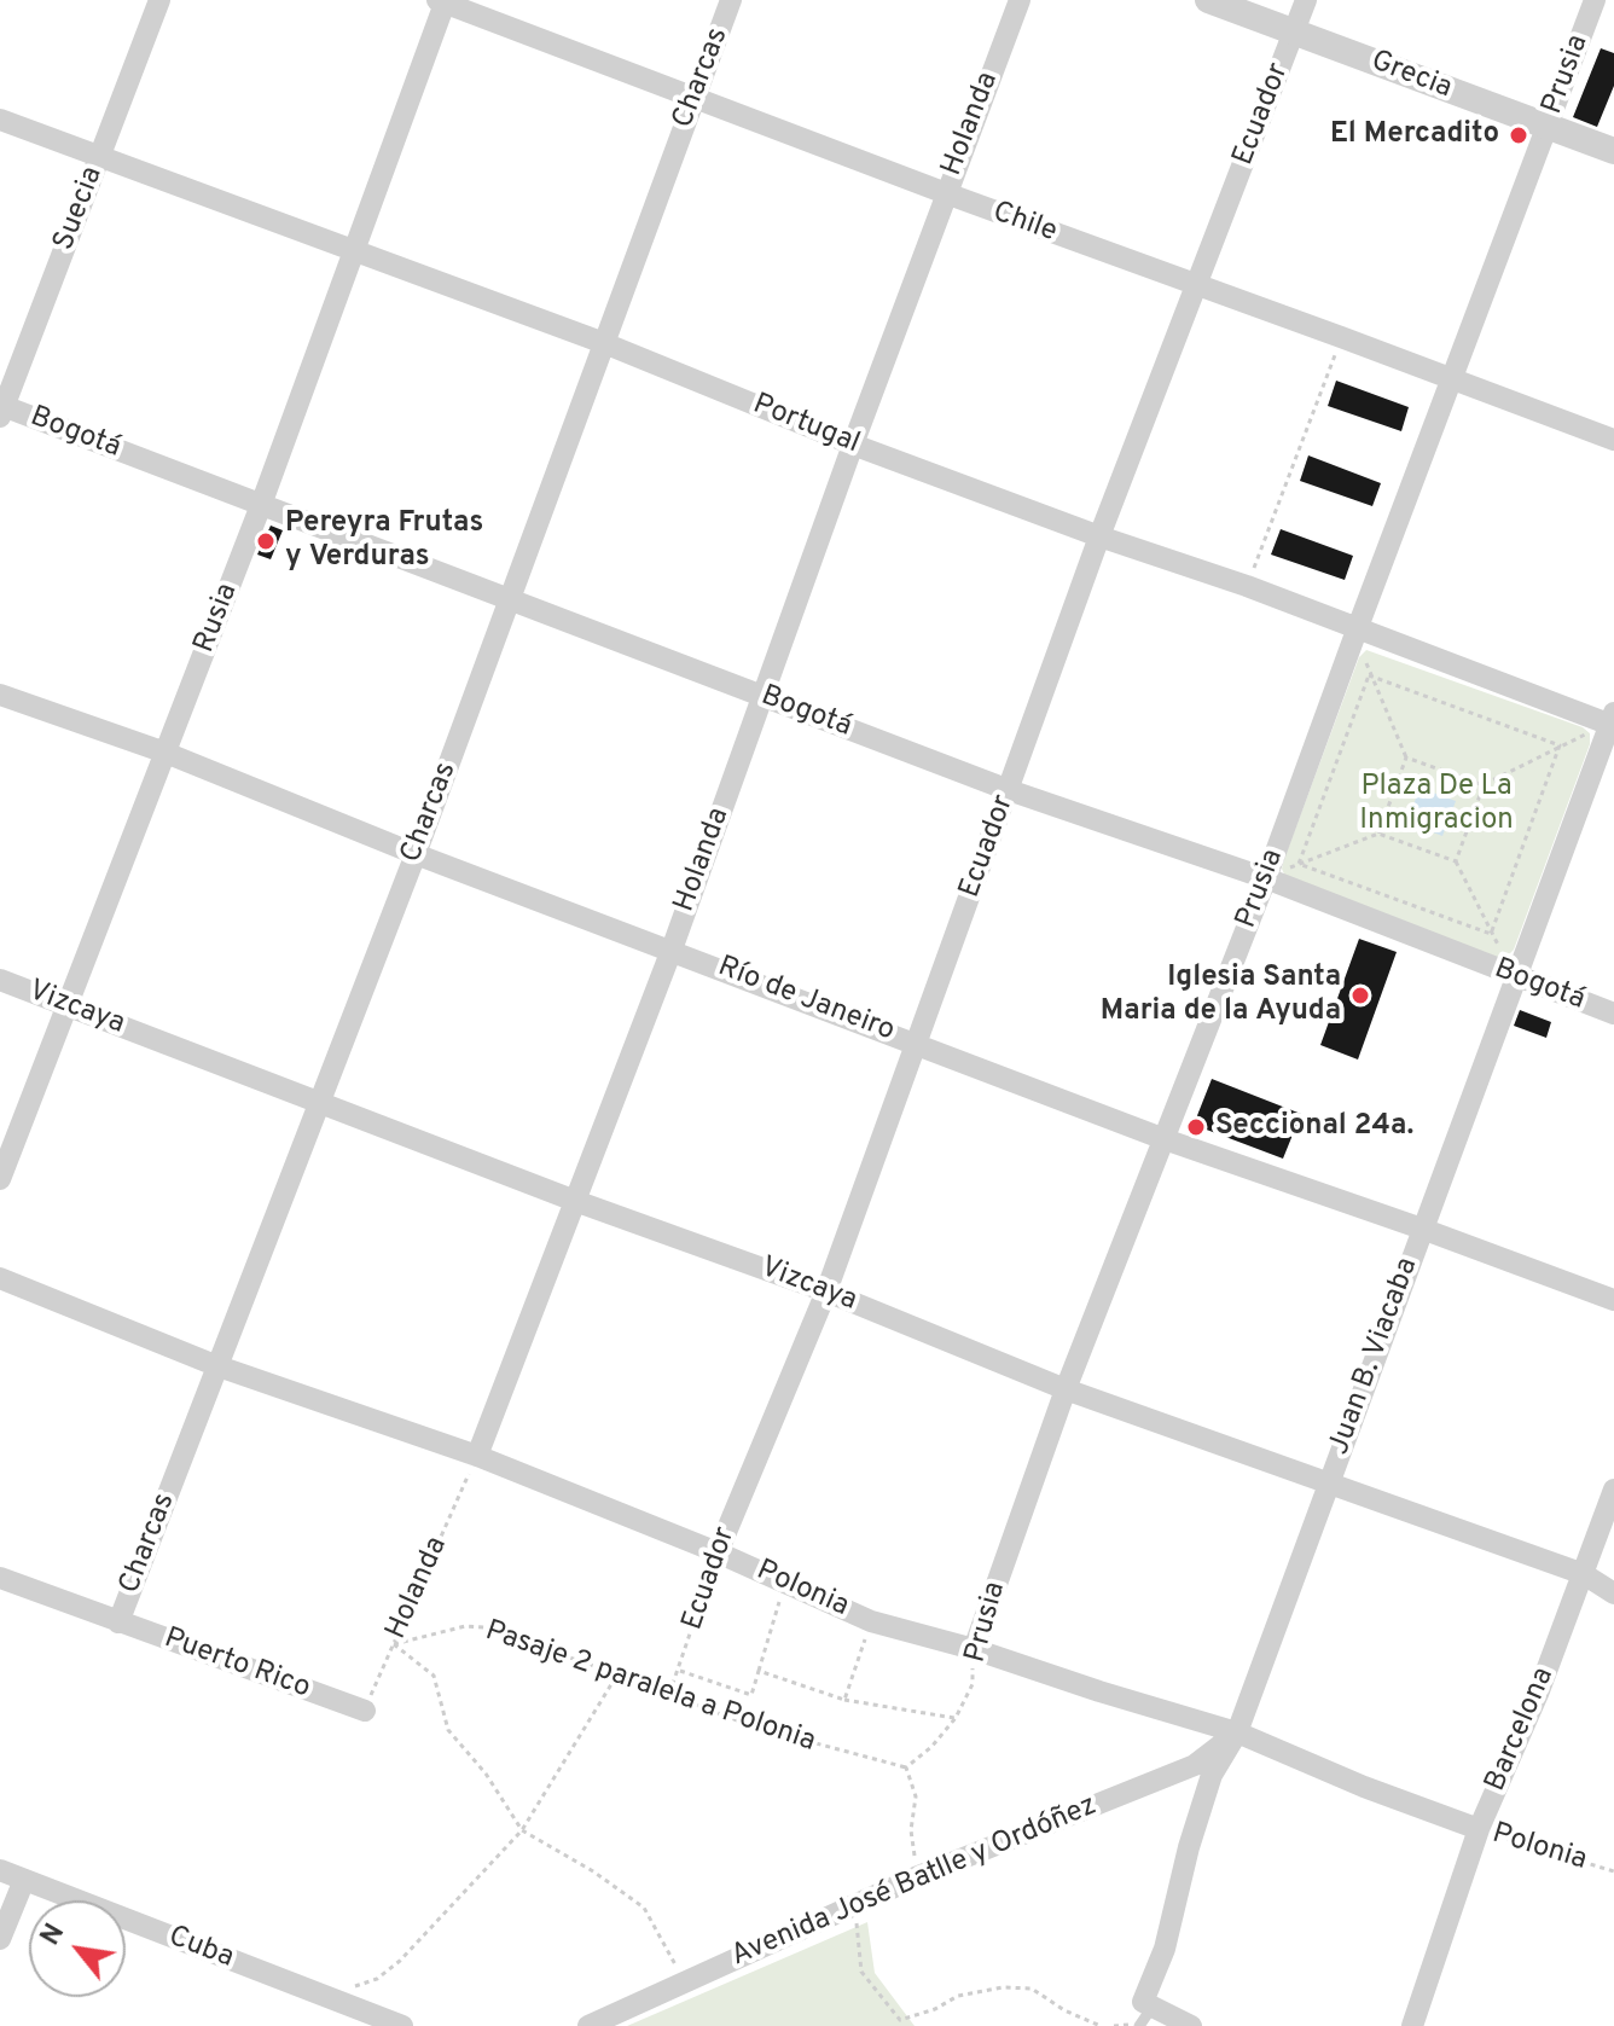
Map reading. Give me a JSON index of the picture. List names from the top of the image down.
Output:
{
  "streets": {
    "street": [
      "Prusia",
      "Grecia",
      "Charcas",
      "Ecuador",
      "Holanda",
      "Suecia",
      "Chile",
      "Portugal",
      "Bogotá",
      "Rusia",
      "Río de Janeiro",
      "Vizcaya",
      "Juan B. Viacaba",
      "Polonia",
      "Puerto Rico",
      "Barcelona",
      "Avenida José Batlle y Ordóñez",
      "Cuba"
    ],
    "path": ["Pasaje 2 paralela a Polonia"]
  },
  "crossings": [
    ["Prusia", "Grecia"],
    ["Prusia", "Chile"],
    ["Prusia", "Portugal"],
    ["Prusia", "Bogotá"],
    ["Prusia", "Río de Janeiro"],
    ["Prusia", "Vizcaya"],
    ["Prusia", "Polonia"],
    ["Prusia", "Pasaje 2 paralela a Polonia"],
    ["Grecia", "Ecuador"],
    ["Charcas", "Chile"],
    ["Charcas", "Portugal"],
    ["Charcas", "Bogotá"],
    ["Charcas", "Río de Janeiro"],
    ["Charcas", "Vizcaya"],
    ["Charcas", "Polonia"],
    ["Charcas", "Puerto Rico"],
    ["Ecuador", "Chile"],
    ["Ecuador", "Portugal"],
    ["Ecuador", "Bogotá"],
    ["Ecuador", "Río de Janeiro"],
    ["Ecuador", "Vizcaya"],
    ["Ecuador", "Polonia"],
    ["Ecuador", "Pasaje 2 paralela a Polonia"],
    ["Holanda", "Chile"],
    ["Holanda", "Portugal"],
    ["Holanda", "Bogotá"],
    ["Holanda", "Río de Janeiro"],
    ["Holanda", "Vizcaya"],
    ["Holanda", "Polonia"],
    ["Holanda", "Puerto Rico"],
    ["Holanda", "Pasaje 2 paralela a Polonia"],
    ["Suecia", "Portugal"],
    ["Suecia", "Bogotá"],
    ["Chile", "Rusia"],
    ["Portugal", "Rusia"],
    ["Portugal", "Juan B. Viacaba"],
    ["Bogotá", "Rusia"],
    ["Bogotá", "Juan B. Viacaba"],
    ["Rusia", "Río de Janeiro"],
    ["Rusia", "Vizcaya"],
    ["Río de Janeiro", "Juan B. Viacaba"],
    ["Vizcaya", "Juan B. Viacaba"],
    ["Vizcaya", "Barcelona"],
    ["Juan B. Viacaba", "Polonia"],
    ["Juan B. Viacaba", "Avenida José Batlle y Ordóñez"],
    ["Polonia", "Barcelona"],
    ["Polonia", "Avenida José Batlle y Ordóñez"]
  ],
  "parks": ["Plaza De La Inmigracion"],
  "places": [
    "El Mercadito",
    "Pereyra Frutas y Verduras",
    "Iglesia Santa Maria de la Ayuda",
    "Seccional 24a."
  ],
  "north": "top left"
}
